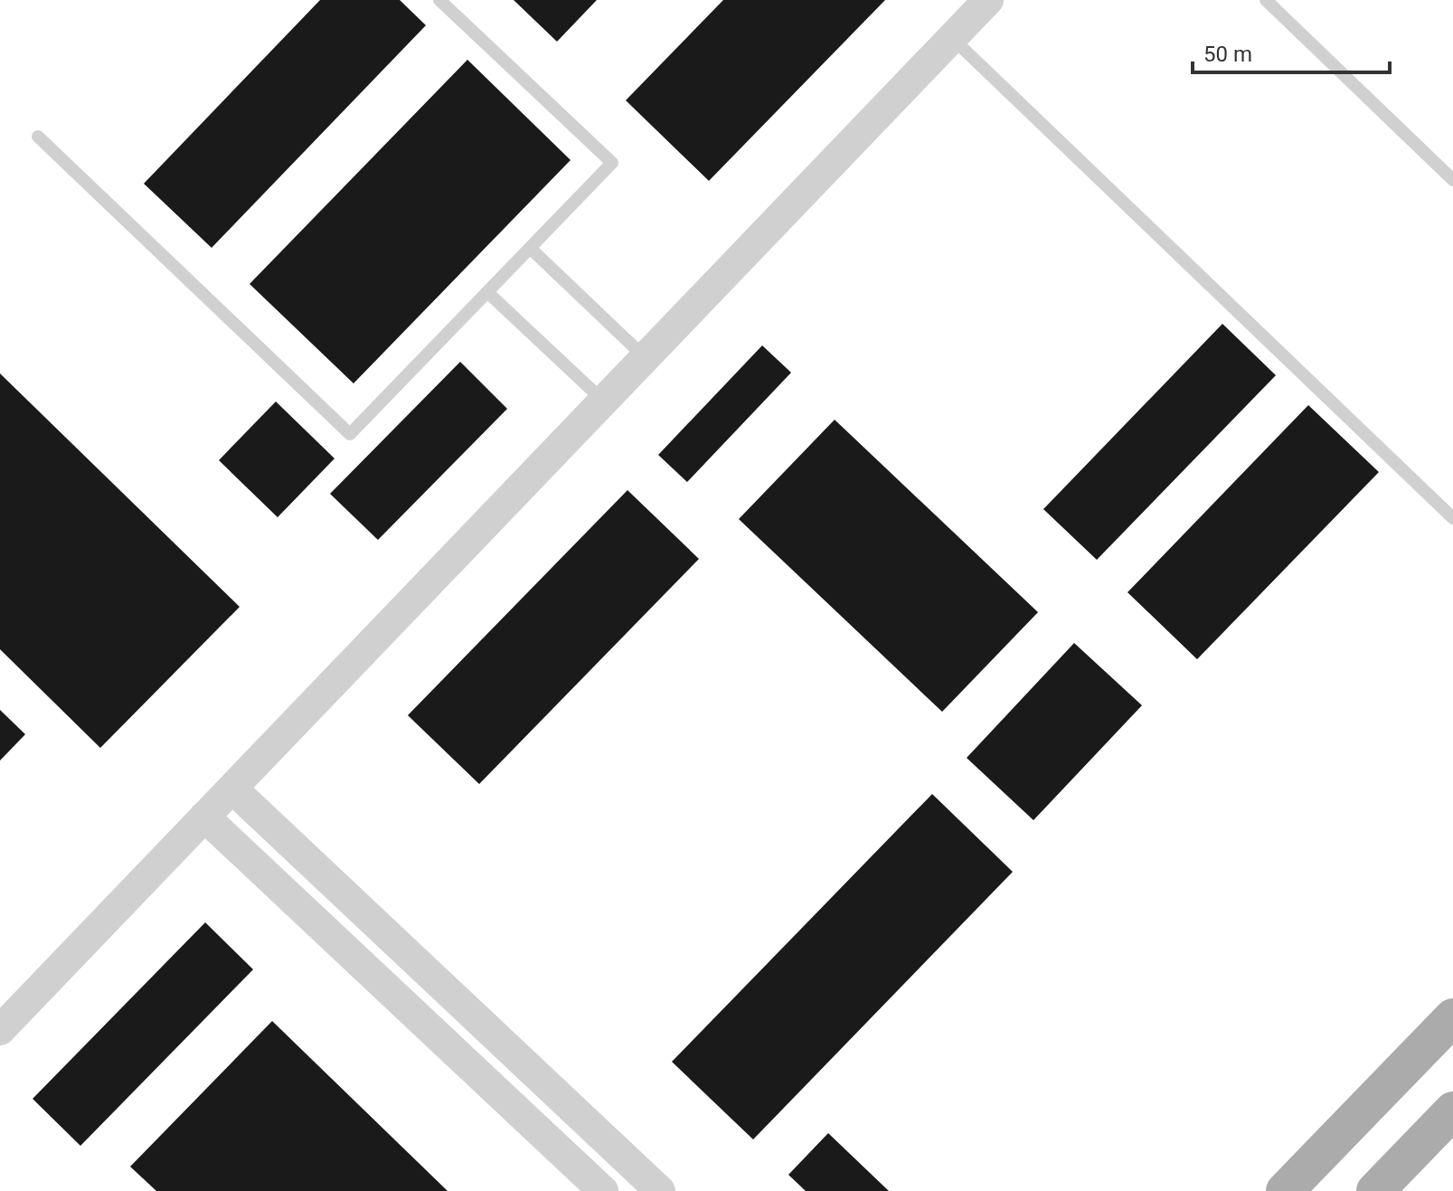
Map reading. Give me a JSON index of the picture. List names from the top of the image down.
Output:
{
  "scale_bar": "50 m"
}
